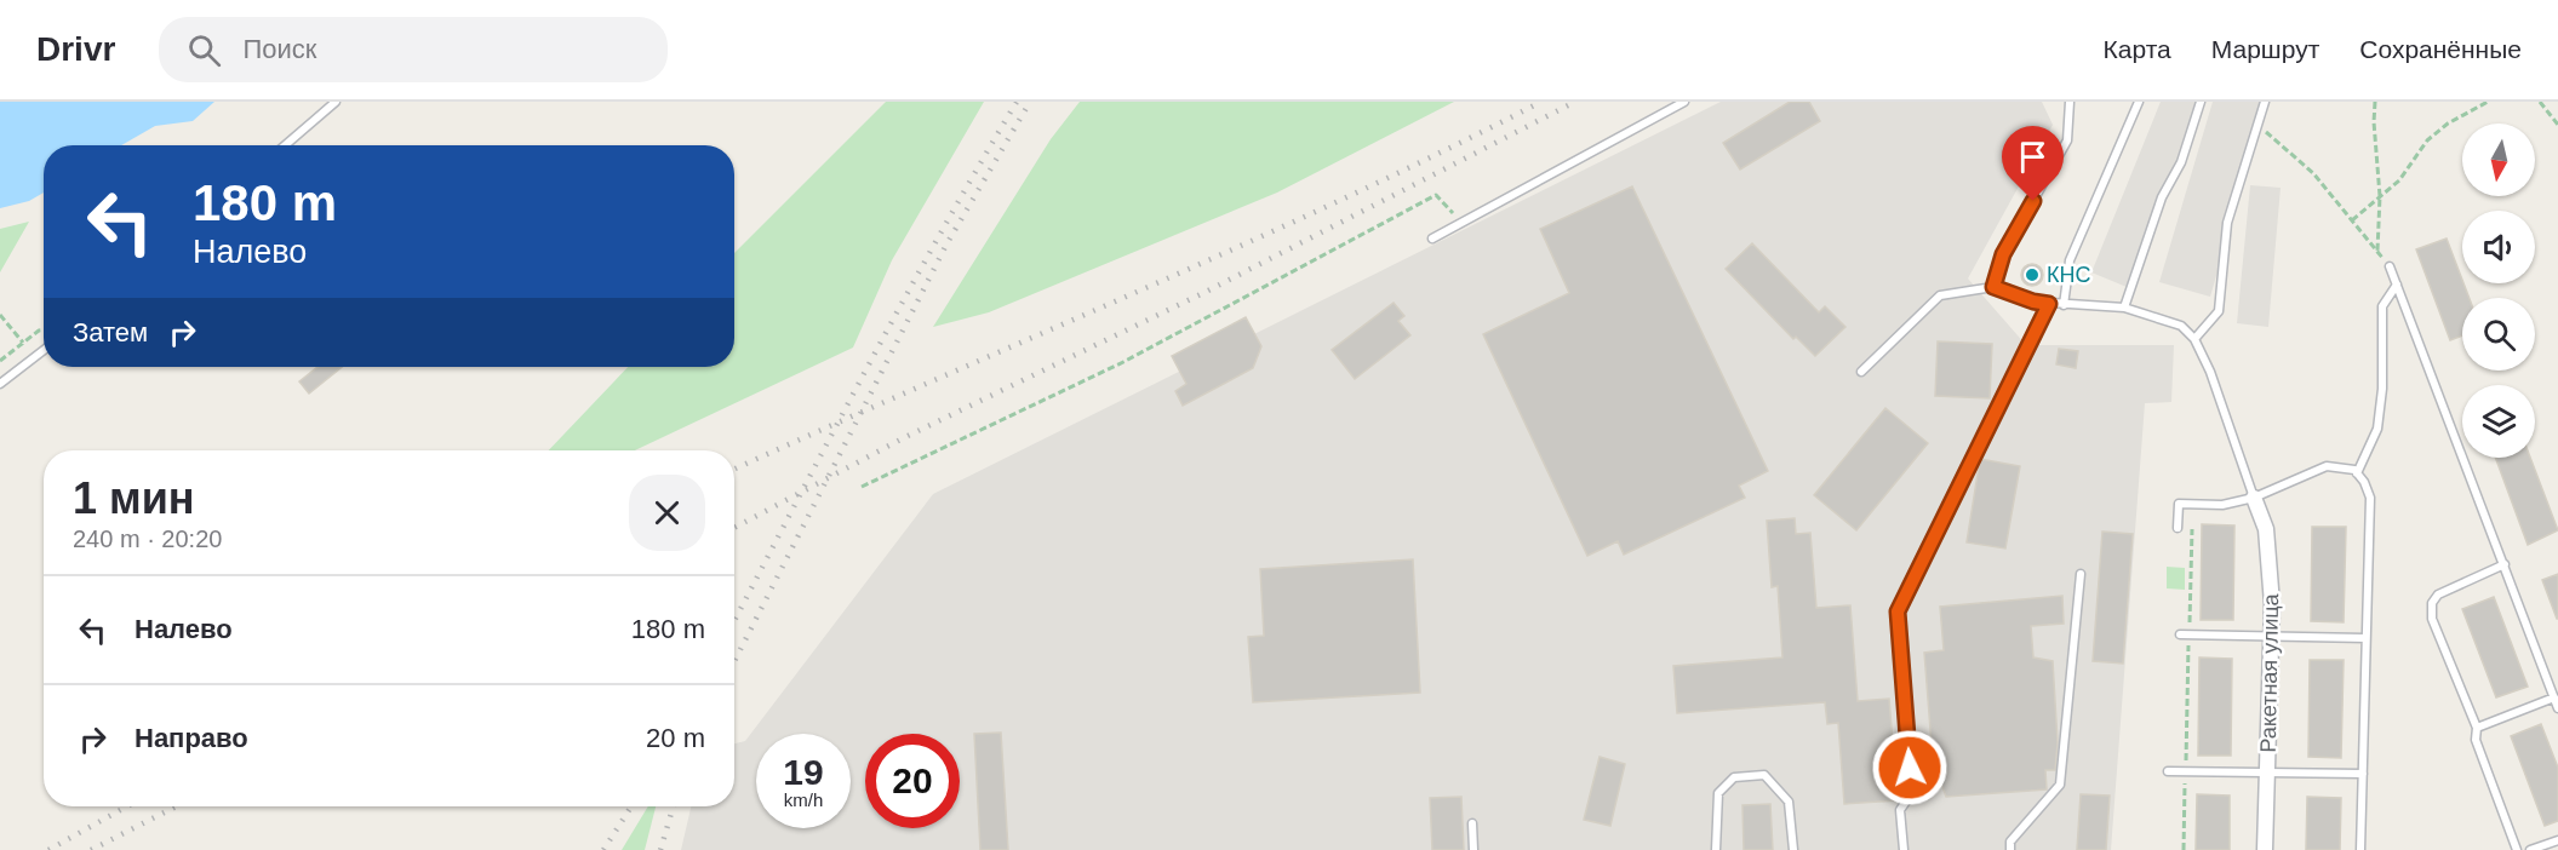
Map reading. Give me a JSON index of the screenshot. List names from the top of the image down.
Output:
{
  "streets": {
    "street": ["Ракетная улица"]
  },
  "places": ["КНС"],
  "north": "bottom",
  "page": {
    "header": "Drivr",
    "search": "Поиск",
    "nav": ["Карта", "Маршрут", "Сохранённые"],
    "turn": ["180 m", "Налево"],
    "then": "Затем",
    "heading": ["1 мин", "240 m · 20:20"],
    "list": [
      {
        "name": "Налево",
        "value": "180 m"
      },
      {
        "name": "Направо",
        "value": "20 m"
      }
    ],
    "speed": "19 km/h",
    "limit": "20"
  }
}
